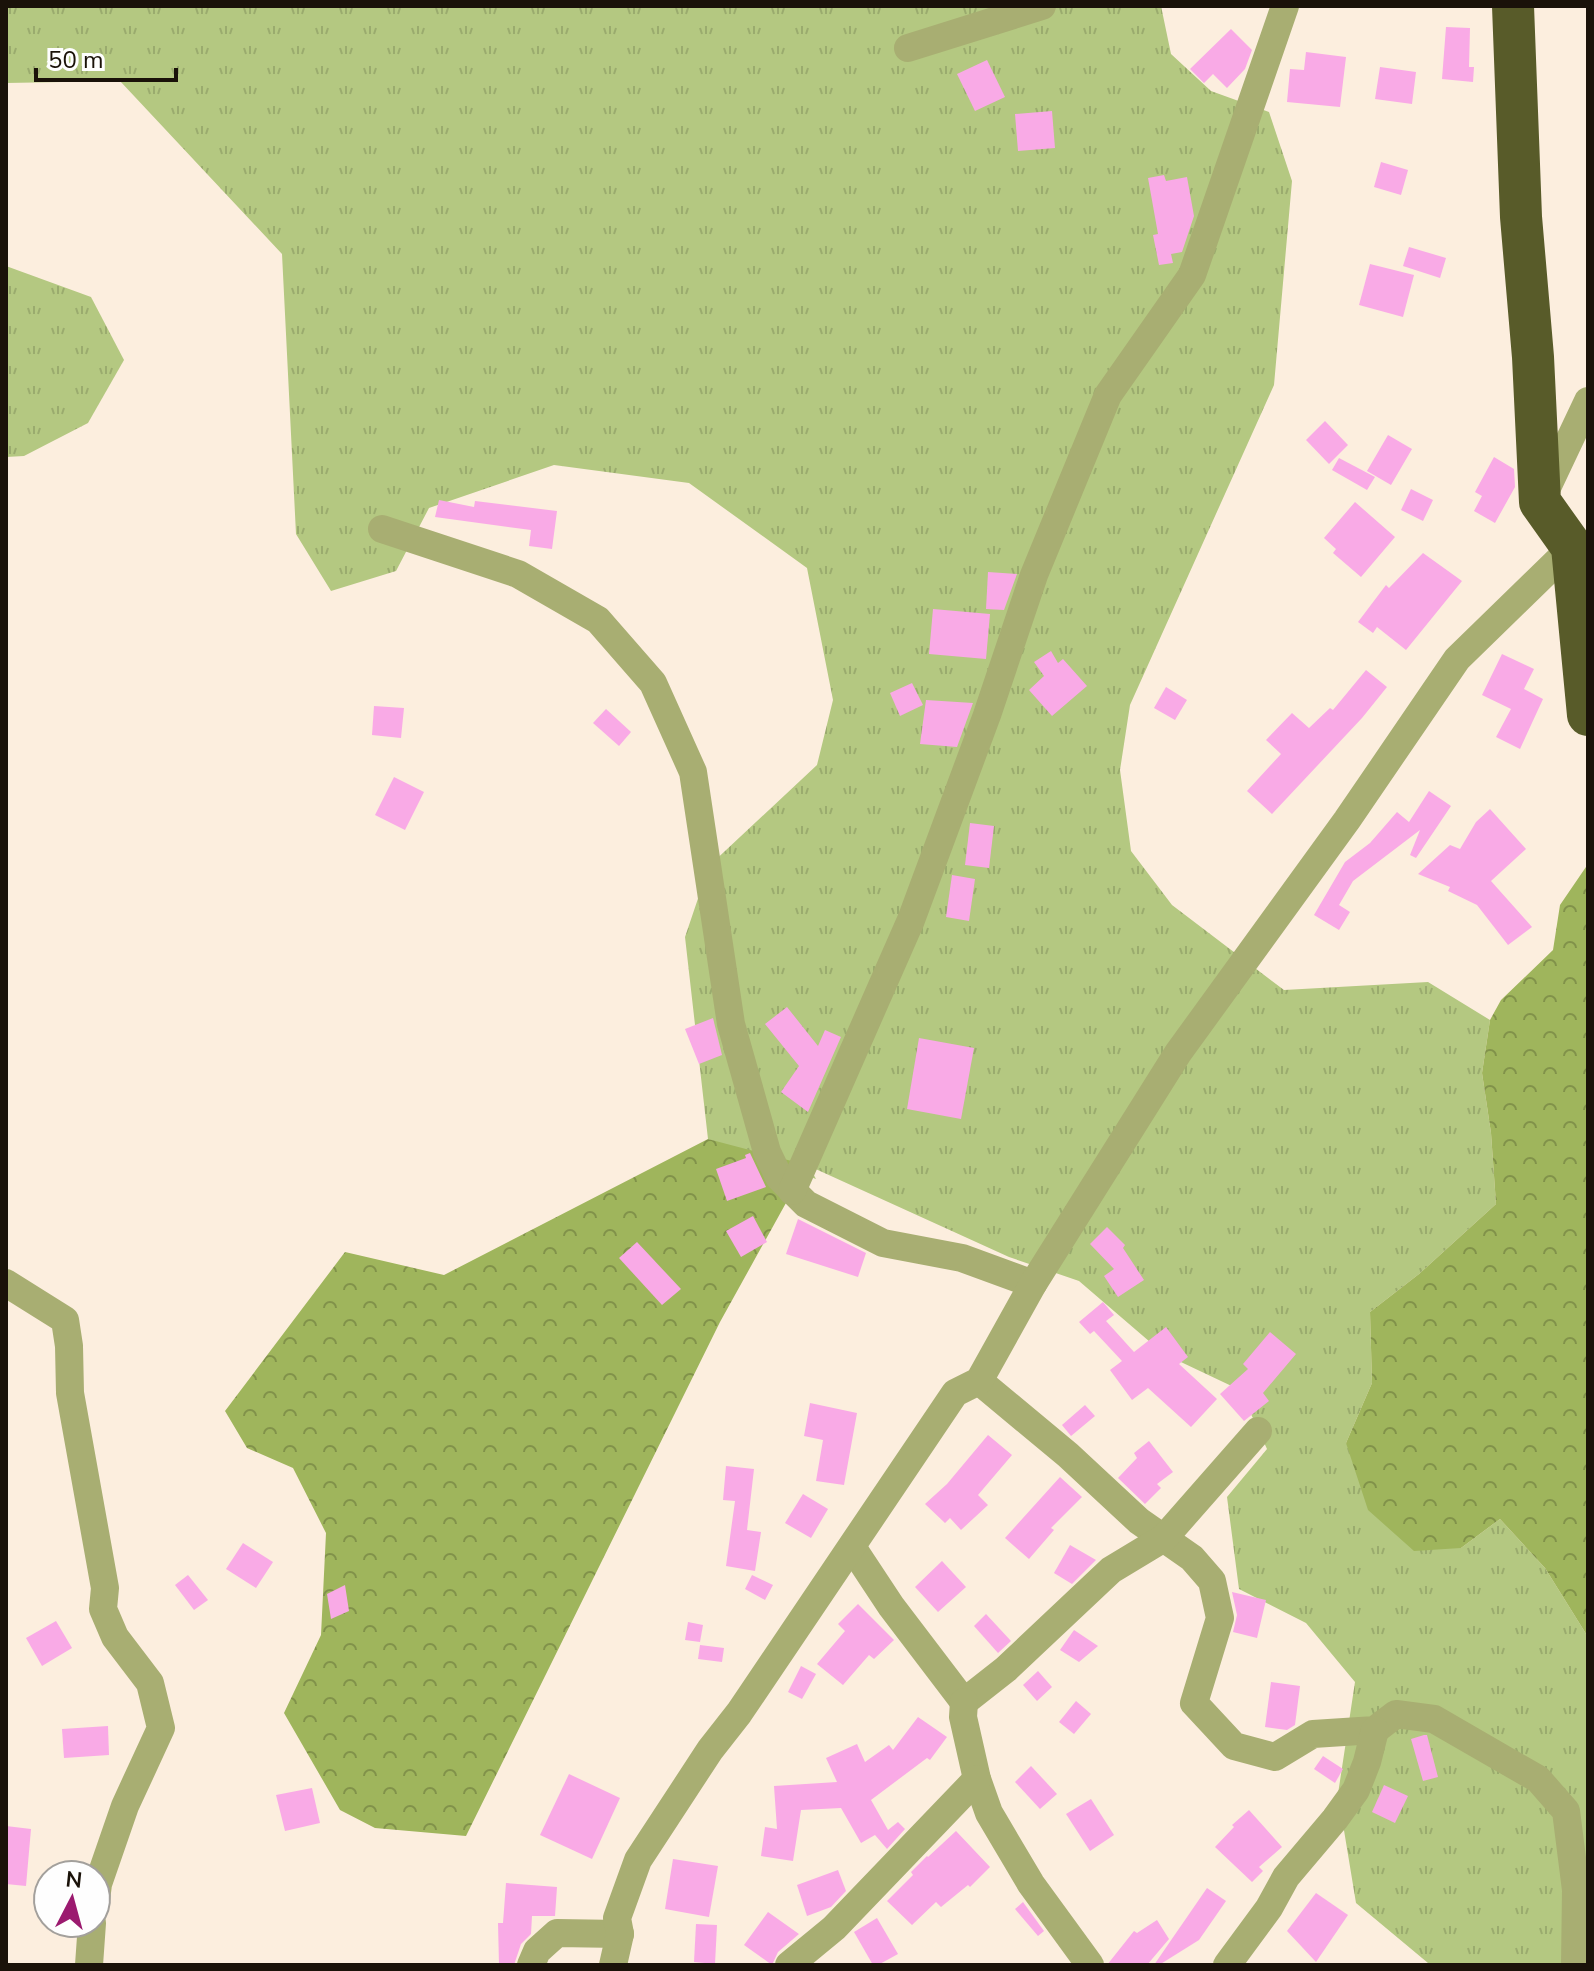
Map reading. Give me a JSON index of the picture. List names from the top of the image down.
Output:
{
  "scale_bar": "50 m",
  "north": "top"
}
